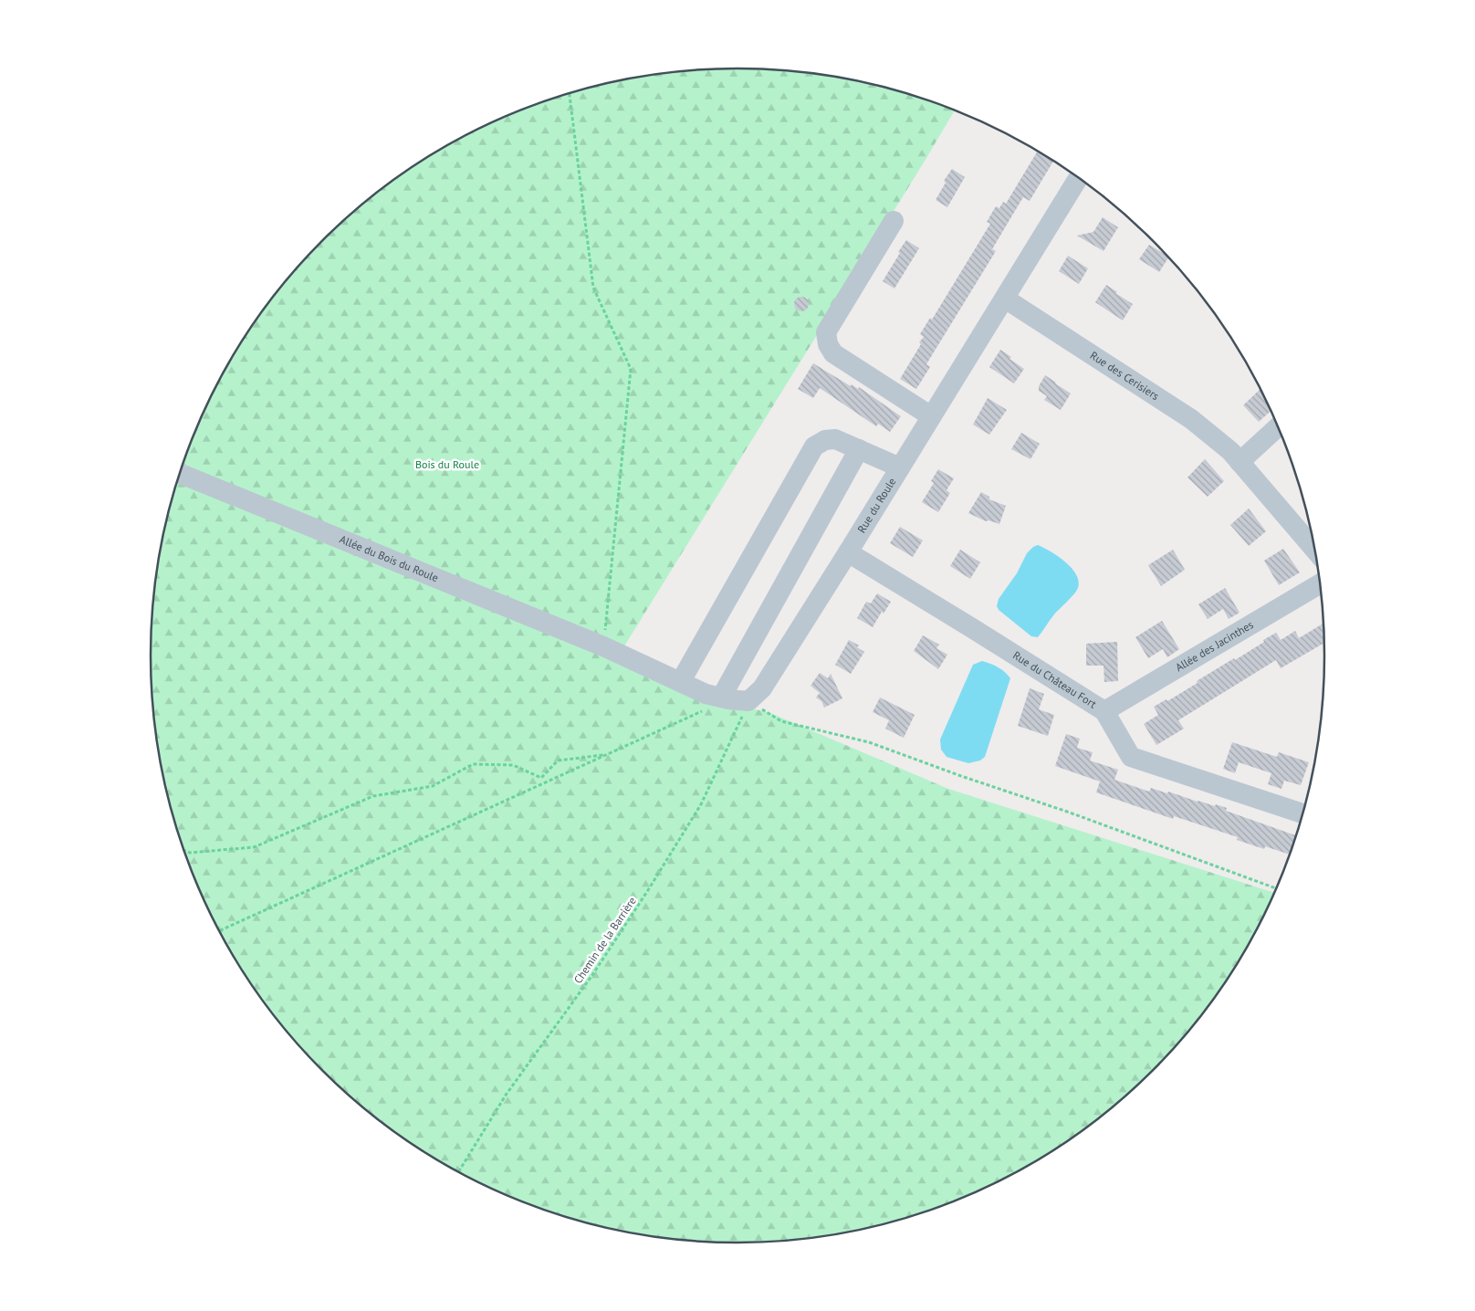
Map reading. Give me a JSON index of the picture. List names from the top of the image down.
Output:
{
  "streets": {
    "street": [
      "Rue des Cerisiers",
      "Rue du Roule",
      "Allée du Bois du Roule",
      "Allée des Jacinthes",
      "Rue du Château Fort"
    ],
    "path": ["Chemin de la Barrière"]
  },
  "crossings": [
    ["Rue des Cerisiers", "Rue du Roule"],
    ["Rue du Roule", "Rue du Château Fort"],
    ["Rue du Roule", "Chemin de la Barrière"],
    ["Allée des Jacinthes", "Rue du Château Fort"]
  ],
  "parks": ["Bois du Roule"]
}
